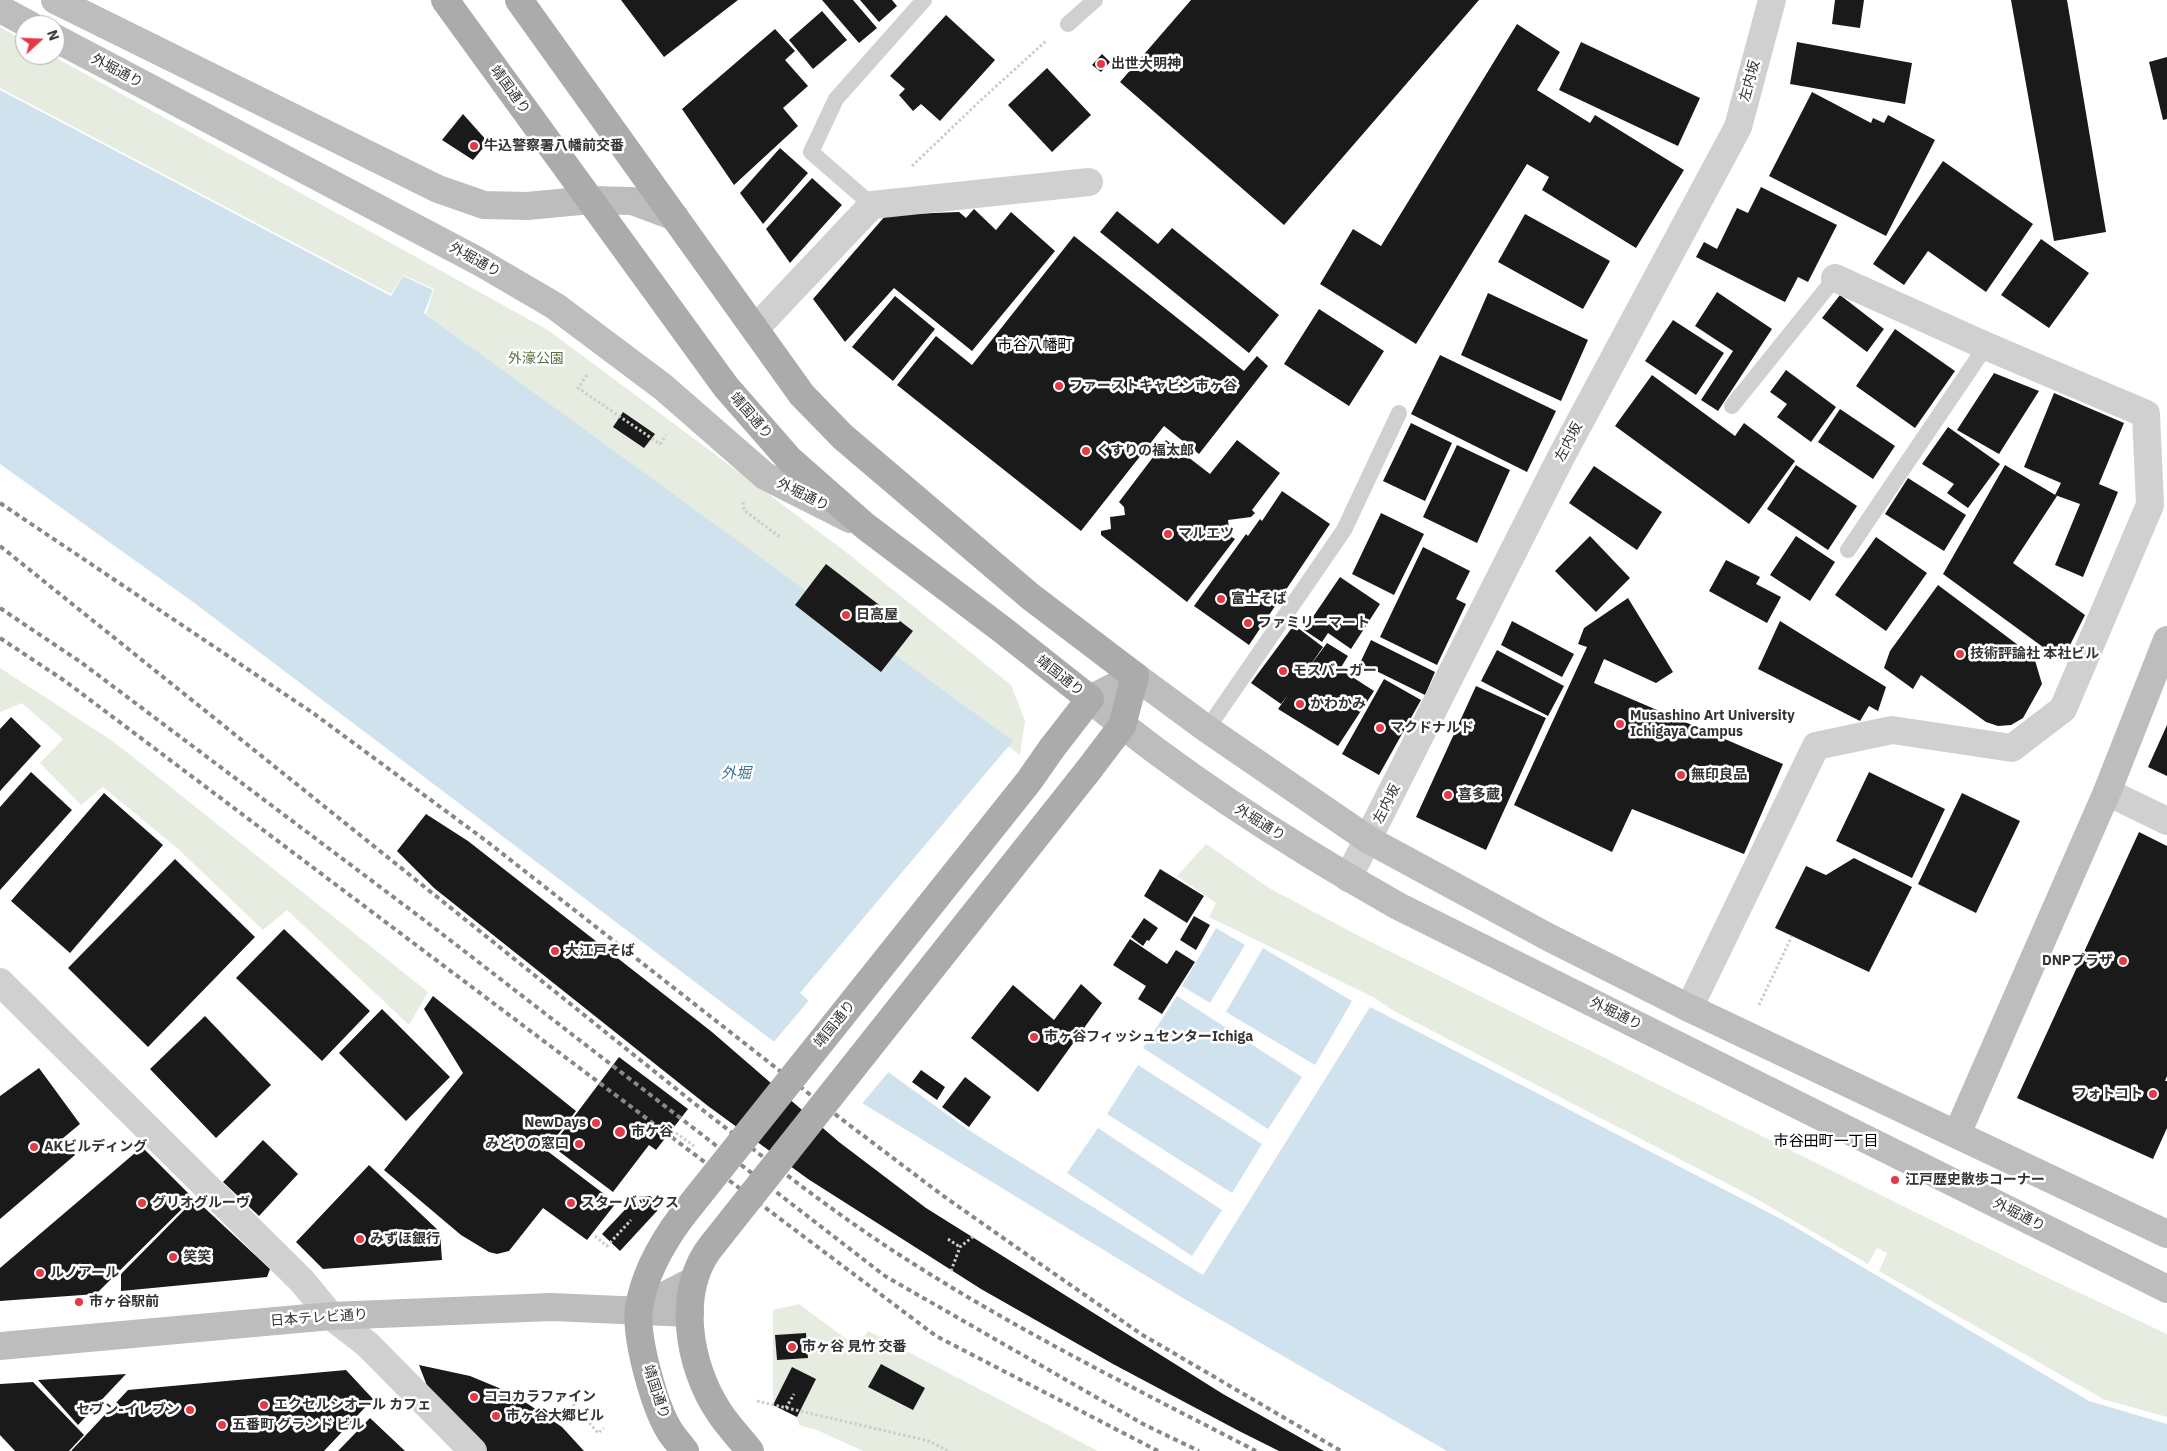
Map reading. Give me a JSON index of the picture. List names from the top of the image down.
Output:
{
  "streets": {
    "main road": ["外堀通り", "靖国通り", "日本テレビ通り"],
    "street": ["左内坂"]
  },
  "crossings": [
    ["外堀通り", "左内坂"],
    ["外堀通り", "靖国通り"],
    ["靖国通り", "日本テレビ通り"]
  ],
  "districts": ["市谷八幡町", "市谷田町一丁目"],
  "water": ["外堀"],
  "parks": ["外濠公園"],
  "places": [
    "出世大明神",
    "牛込警察署八幡前交番",
    "ファーストキャビン市ヶ谷",
    "くすりの福太郎",
    "マルエツ",
    "富士そば",
    "日高屋",
    "ファミリーマート",
    "技術評論社 本社ビル",
    "モスバーガー",
    "かわかみ",
    "Musashino Art University Ichigaya Campus",
    "マクドナルド",
    "無印良品",
    "喜多蔵",
    "大江戸そば",
    "DNPプラザ",
    "市ヶ谷フィッシュセンターIchiga",
    "フォトコト",
    "NewDays",
    "市ケ谷",
    "みどりの窓口",
    "AKビルディング",
    "江戸歴史散歩コーナー",
    "グリオグルーヴ",
    "スターバックス",
    "みずほ銀行",
    "笑笑",
    "ルノアール",
    "市ヶ谷駅前",
    "市ヶ谷 見竹 交番",
    "ココカラファイン",
    "エクセルシオール カフェ",
    "セブン-イレブン",
    "市ヶ谷大郷ビル",
    "五番町 グランド ビル"
  ],
  "north": "right"
}
